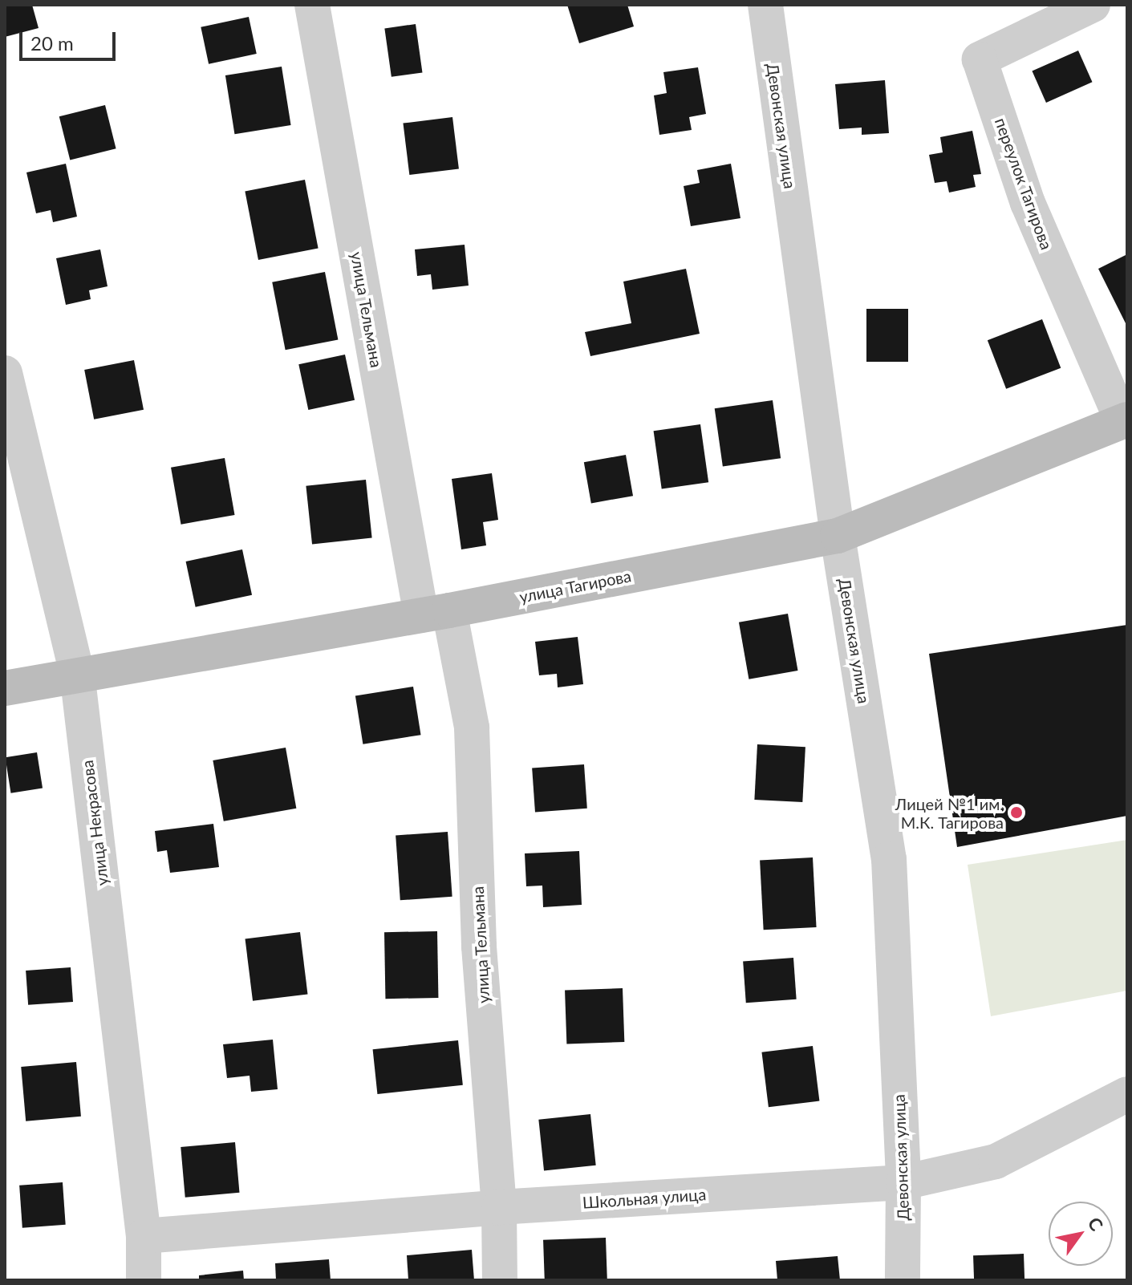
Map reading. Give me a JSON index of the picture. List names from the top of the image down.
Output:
{
  "streets": {
    "street": [
      "Девонская улица",
      "переулок Тагирова",
      "улица Тельмана",
      "улица Тагирова",
      "улица Некрасова",
      "Школьная улица"
    ]
  },
  "crossings": [
    ["Девонская улица", "улица Тагирова"],
    ["Девонская улица", "Школьная улица"],
    ["переулок Тагирова", "улица Тагирова"],
    ["улица Тельмана", "улица Тагирова"],
    ["улица Тельмана", "Школьная улица"],
    ["улица Тагирова", "улица Некрасова"],
    ["улица Некрасова", "Школьная улица"]
  ],
  "places": ["Лицей №1 им. М.К. Тагирова"],
  "scale_bar": "20 m",
  "north": "top right"
}
